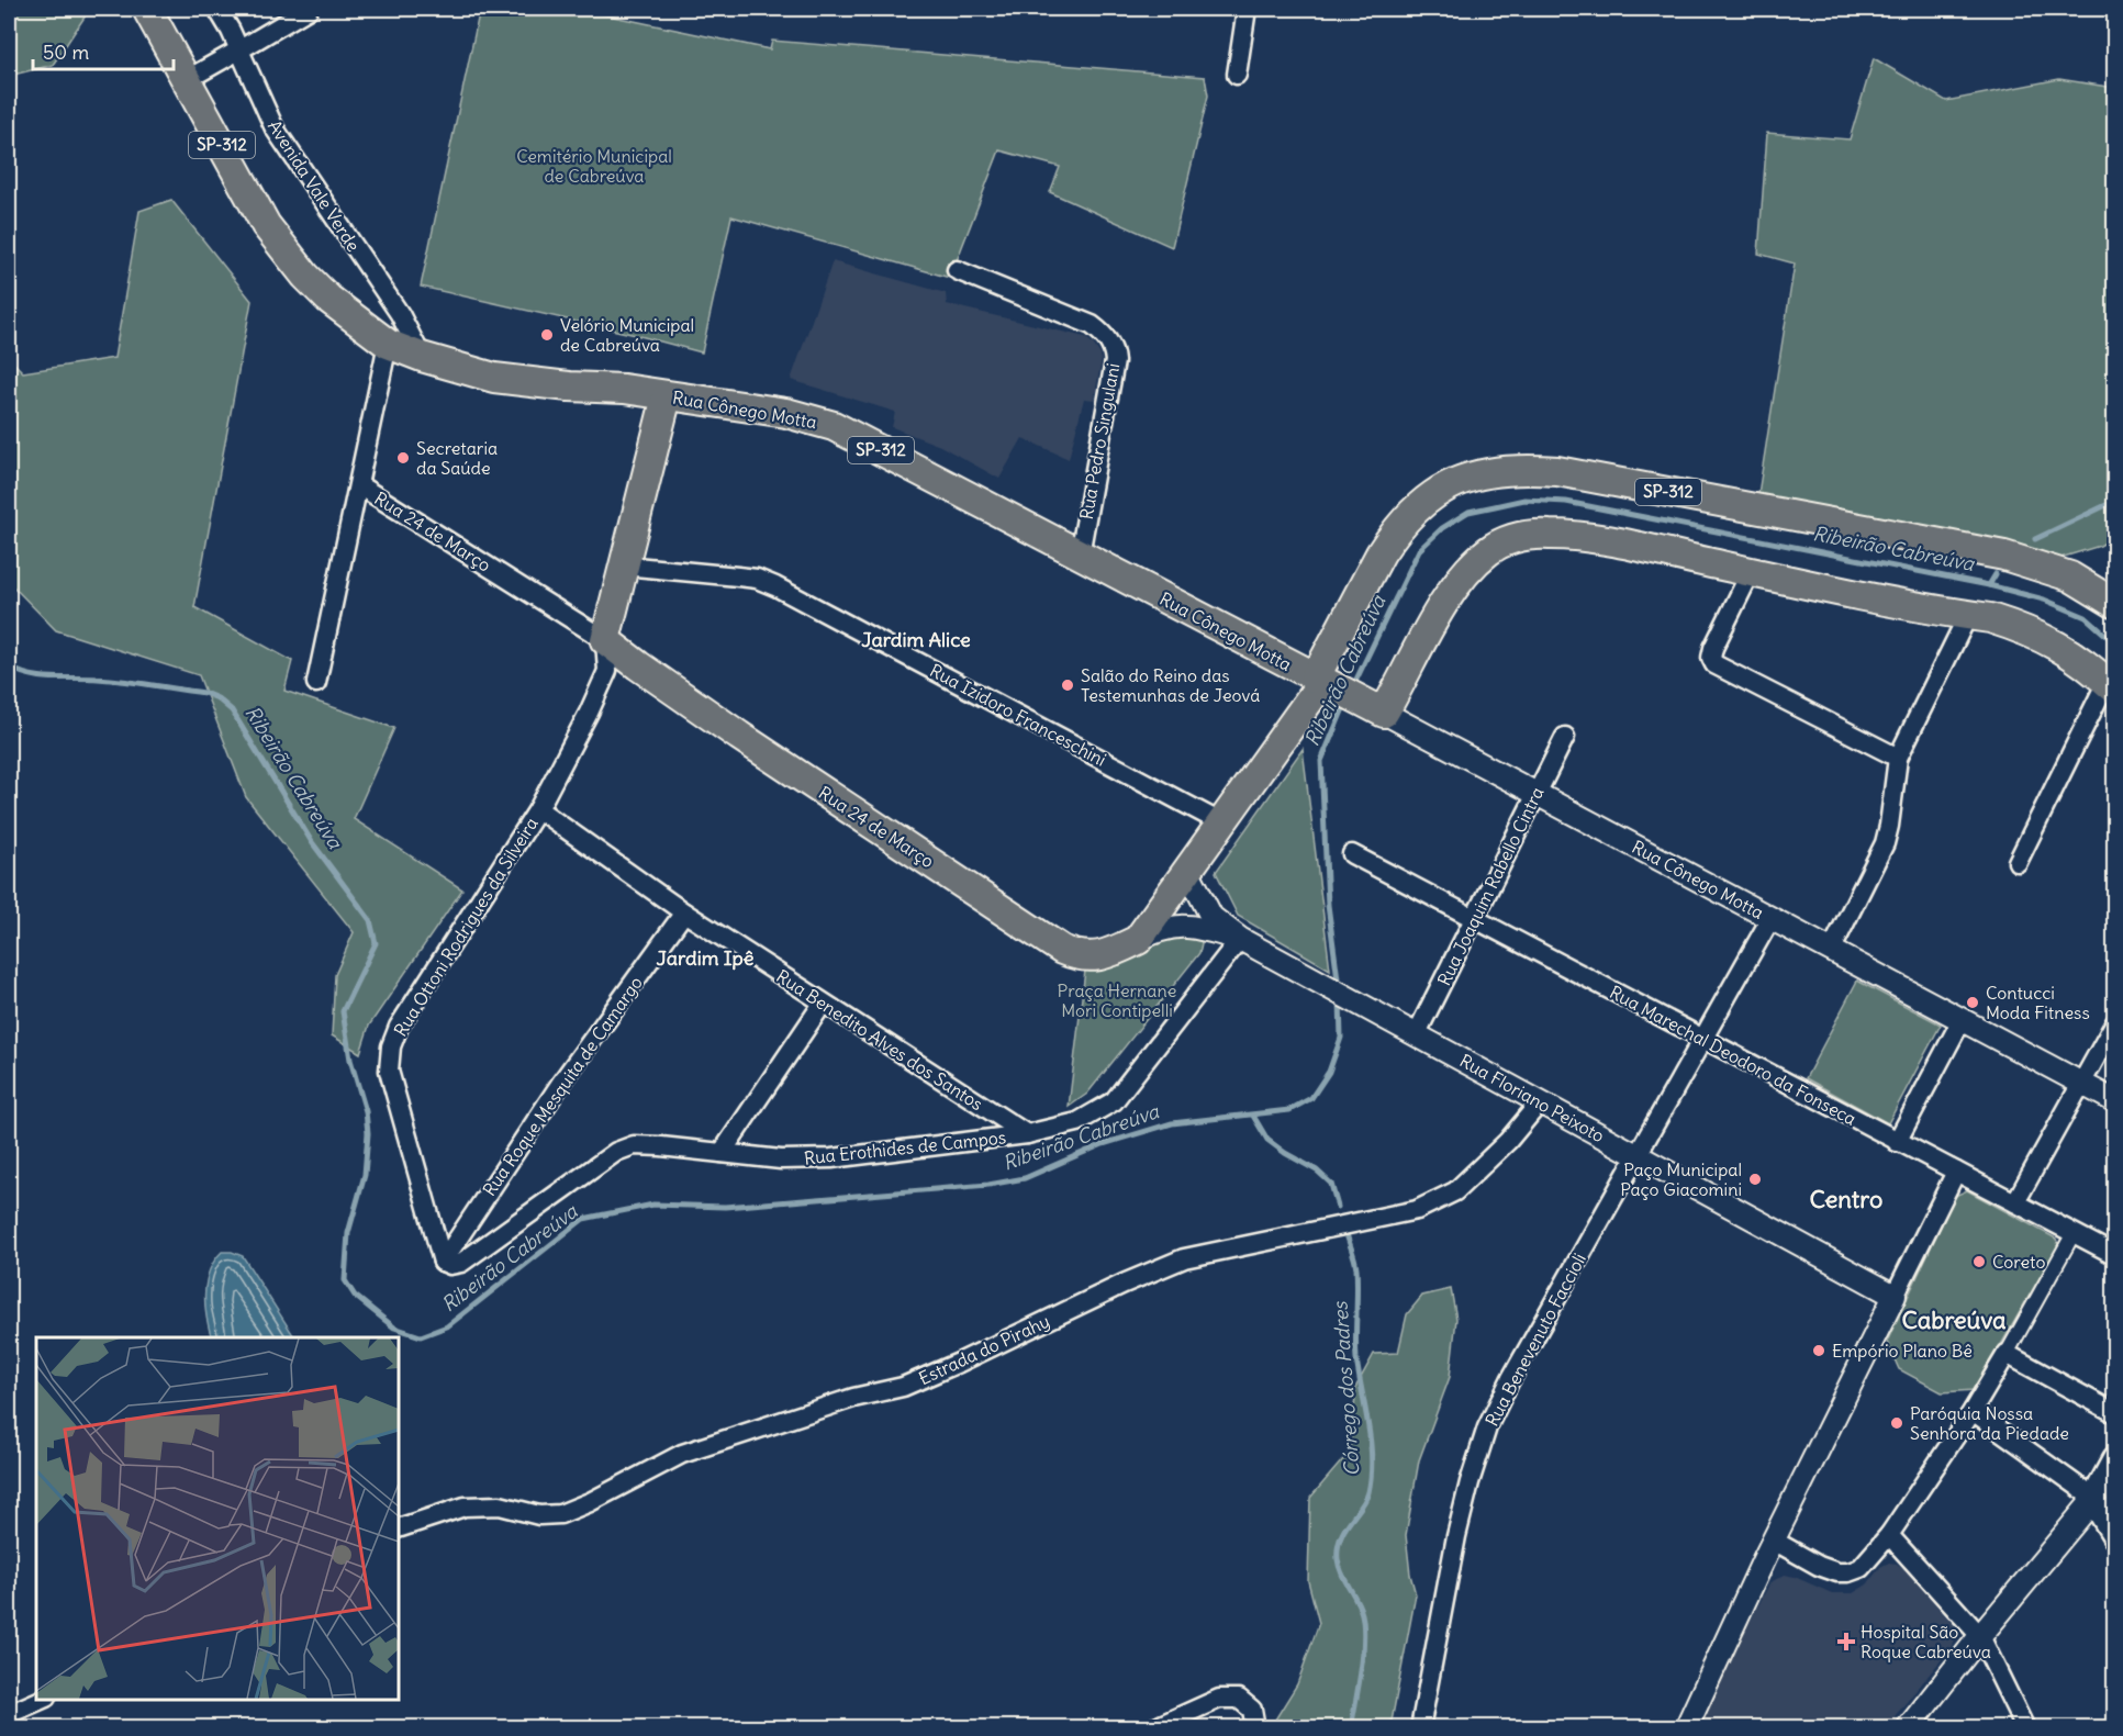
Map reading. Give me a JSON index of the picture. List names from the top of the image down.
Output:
{
  "streets": {
    "main road": ["SP-312", "Rua Cônego Motta", "Rua 24 de Março"],
    "street": [
      "Avenida Vale Verde",
      "Rua Pedro Singulani",
      "Rua Izidoro Franceschini",
      "Rua Joaquim Rabello Cintra",
      "Rua Ottoni Rodrigues da Silveira",
      "Rua Benedito Alves dos Santos",
      "Rua Marechal Deodoro da Fonseca",
      "Rua Roque Mesquita de Camargo",
      "Rua Floriano Peixoto",
      "Rua Erothides de Campos",
      "Rua Benevenuto Faccioli",
      "Estrada do Pirahy"
    ]
  },
  "crossings": [
    ["SP-312", "Rua Cônego Motta"],
    ["SP-312", "Rua 24 de Março"],
    ["Avenida Vale Verde", "Rua Cônego Motta"],
    ["Rua Cônego Motta", "Rua Pedro Singulani"],
    ["Rua Cônego Motta", "Rua 24 de Março"],
    ["Rua Cônego Motta", "Rua Joaquim Rabello Cintra"],
    ["Rua Cônego Motta", "Rua Benevenuto Faccioli"],
    ["Rua 24 de Março", "Rua Izidoro Franceschini"],
    ["Rua 24 de Março", "Rua Ottoni Rodrigues da Silveira"],
    ["Rua Joaquim Rabello Cintra", "Rua Marechal Deodoro da Fonseca"],
    ["Rua Joaquim Rabello Cintra", "Rua Floriano Peixoto"],
    ["Rua Ottoni Rodrigues da Silveira", "Rua Benedito Alves dos Santos"],
    ["Rua Ottoni Rodrigues da Silveira", "Rua Roque Mesquita de Camargo"],
    ["Rua Ottoni Rodrigues da Silveira", "Rua Erothides de Campos"],
    ["Rua Benedito Alves dos Santos", "Rua Roque Mesquita de Camargo"],
    ["Rua Benedito Alves dos Santos", "Rua Erothides de Campos"],
    ["Rua Marechal Deodoro da Fonseca", "Rua Benevenuto Faccioli"],
    ["Rua Roque Mesquita de Camargo", "Rua Erothides de Campos"],
    ["Rua Floriano Peixoto", "Rua Erothides de Campos"],
    ["Rua Floriano Peixoto", "Rua Benevenuto Faccioli"],
    ["Rua Floriano Peixoto", "Estrada do Pirahy"]
  ],
  "districts": [
    "Jardim Alice",
    "Jardim Ipê",
    "Centro",
    "Cabreúva"
  ],
  "water": ["Ribeirão Cabreúva", "Córrego dos Padres"],
  "parks": ["Cemitério Municipal de Cabreúva", "Praça Hernane Mori Contipelli"],
  "places": {
    "other": [
      "Velório Municipal de Cabreúva",
      "Secretaria da Saúde",
      "Salão do Reino das Testemunhas de Jeová",
      "Contucci Moda Fitness",
      "Paço Municipal Paço Giacomini",
      "Coreto",
      "Empório Plano Bê",
      "Paróquia Nossa Senhora da Piedade"
    ],
    "health": ["Hospital São Roque Cabreúva"]
  },
  "scale_bar": "50 m"
}
